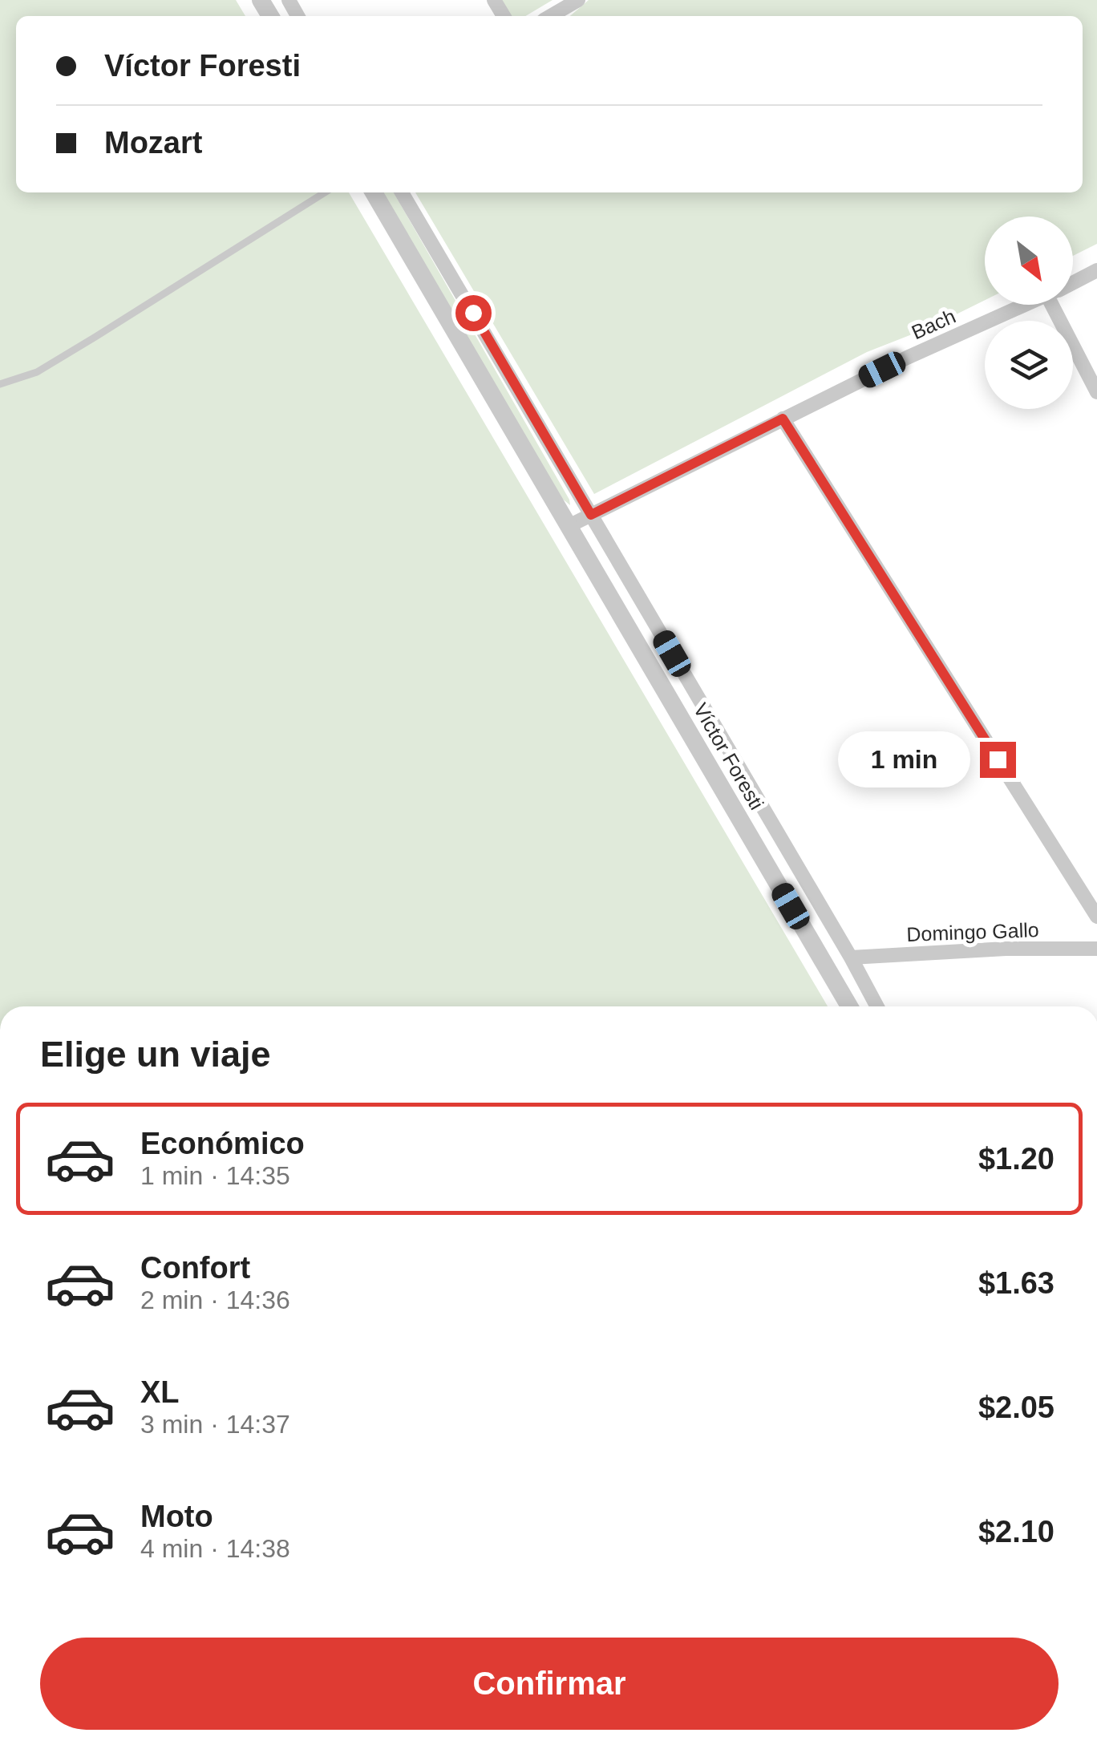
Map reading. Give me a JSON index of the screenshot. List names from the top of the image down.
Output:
{
  "streets": {
    "street": ["Bach", "Víctor Foresti", "Domingo Gallo"]
  },
  "crossings": [
    ["Bach", "Víctor Foresti"],
    ["Víctor Foresti", "Domingo Gallo"]
  ],
  "north": "bottom right",
  "page": {
    "banner": ["Víctor Foresti", "Mozart"],
    "bubble": "1 min",
    "heading": "Elige un viaje",
    "list": [
      {
        "name": "Económico",
        "note": "1 min · 14:35",
        "value": "$1.20"
      },
      {
        "name": "Confort",
        "note": "2 min · 14:36",
        "value": "$1.63"
      },
      {
        "name": "XL",
        "note": "3 min · 14:37",
        "value": "$2.05"
      },
      {
        "name": "Moto",
        "note": "4 min · 14:38",
        "value": "$2.10"
      }
    ],
    "buttons": "Confirmar"
  }
}
